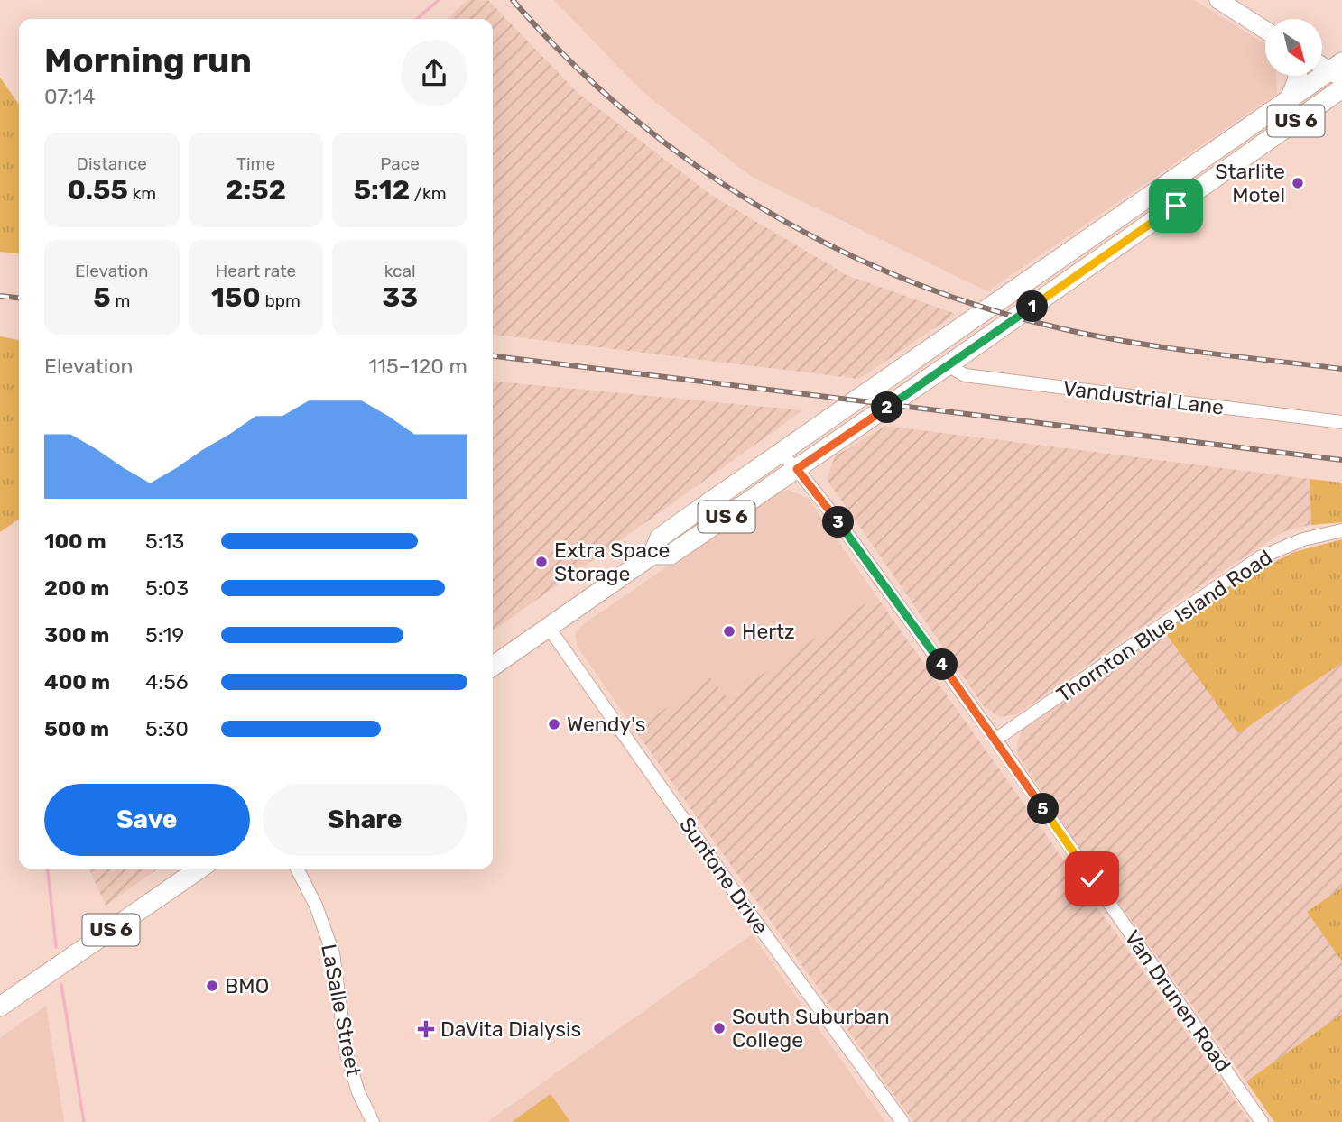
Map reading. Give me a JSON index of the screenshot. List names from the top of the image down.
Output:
{
  "streets": {
    "main road": ["US 6"],
    "street": [
      "Vandustrial Lane",
      "Thornton Blue Island Road",
      "Suntone Drive",
      "Van Drunen Road",
      "LaSalle Street"
    ]
  },
  "crossings": [
    ["US 6", "Vandustrial Lane"],
    ["US 6", "Suntone Drive"],
    ["US 6", "Van Drunen Road"],
    ["Thornton Blue Island Road", "Van Drunen Road"]
  ],
  "places": {
    "other": [
      "Starlite Motel",
      "Extra Space Storage",
      "Hertz",
      "Wendy's",
      "BMO",
      "South Suburban College"
    ],
    "health": ["DaVita Dialysis"]
  },
  "north": "bottom right",
  "page": {
    "heading": ["Morning run", "07:14"],
    "stats": [
      ["Distance", "0.55 km"],
      ["Time", "2:52"],
      ["Pace", "5:12 /km"],
      ["Elevation", "5 m"],
      ["Heart rate", "150 bpm"],
      ["kcal", "33"]
    ],
    "pins": [
      "1",
      "2",
      "3",
      "4",
      "5"
    ],
    "chart": ["Elevation", "115–120 m"],
    "list": [
      {
        "name": "100 m",
        "note": "5:13"
      },
      {
        "name": "200 m",
        "note": "5:03"
      },
      {
        "name": "300 m",
        "note": "5:19"
      },
      {
        "name": "400 m",
        "note": "4:56"
      },
      {
        "name": "500 m",
        "note": "5:30"
      }
    ],
    "buttons": ["Save", "Share"]
  }
}
